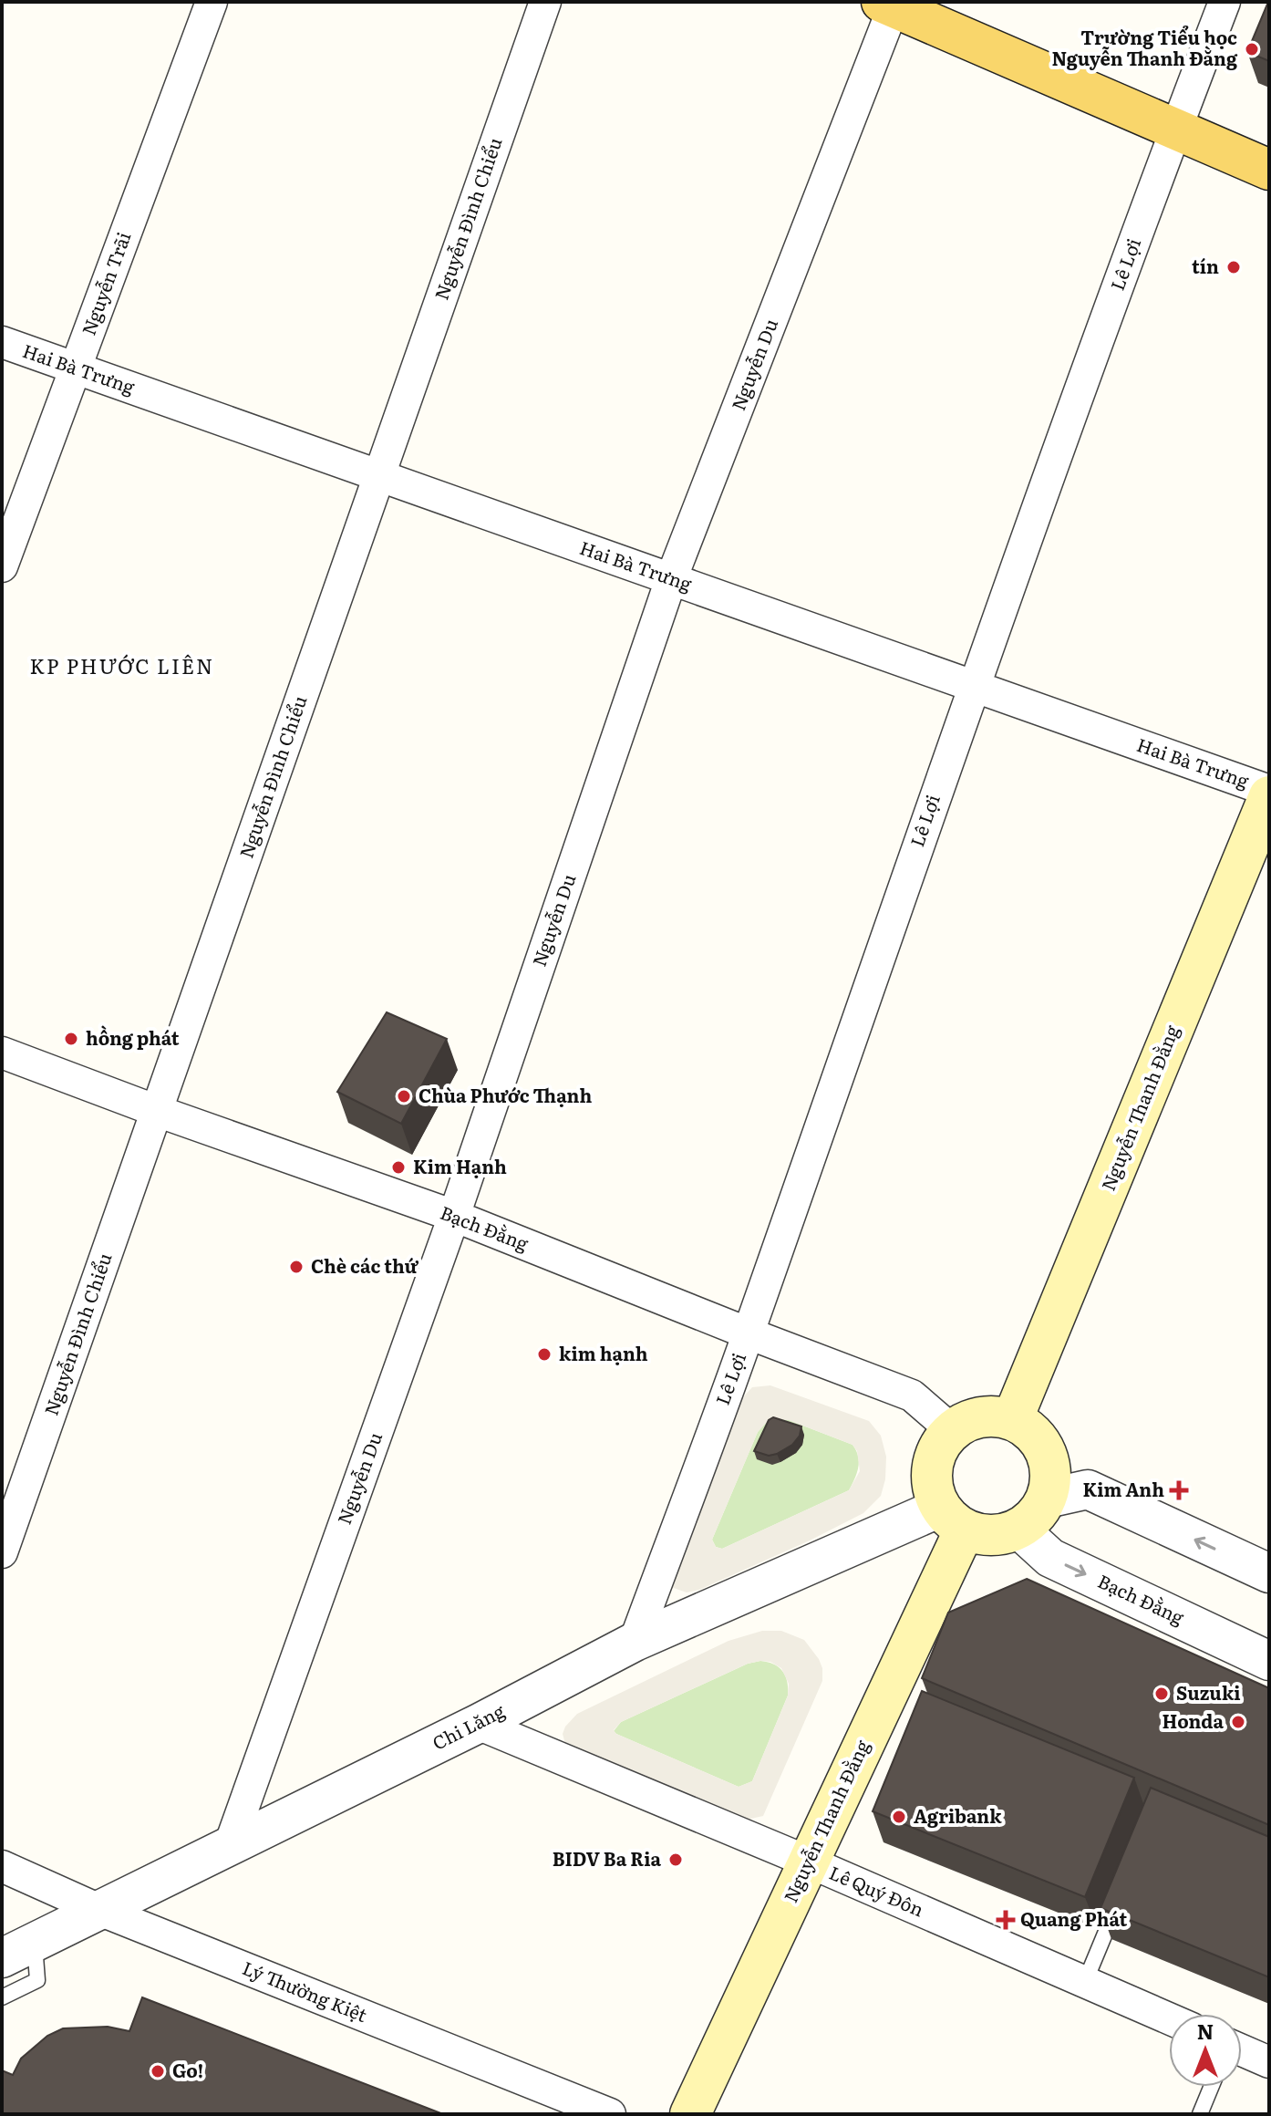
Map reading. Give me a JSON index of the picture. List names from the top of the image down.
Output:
{
  "streets": {
    "main road": ["Nguyễn Thanh Đằng"],
    "street": [
      "Nguyễn Đình Chiểu",
      "Lê Lợi",
      "Nguyễn Trãi",
      "Nguyễn Du",
      "Hai Bà Trưng",
      "Bạch Đằng",
      "Chi Lăng",
      "Lê Quý Đôn",
      "Lý Thường Kiệt"
    ]
  },
  "crossings": [
    ["Nguyễn Đình Chiểu", "Hai Bà Trưng"],
    ["Nguyễn Đình Chiểu", "Bạch Đằng"],
    ["Lê Lợi", "Hai Bà Trưng"],
    ["Lê Lợi", "Bạch Đằng"],
    ["Lê Lợi", "Chi Lăng"],
    ["Nguyễn Trãi", "Hai Bà Trưng"],
    ["Nguyễn Du", "Hai Bà Trưng"],
    ["Nguyễn Du", "Bạch Đằng"],
    ["Nguyễn Du", "Chi Lăng"],
    ["Nguyễn Thanh Đằng", "Bạch Đằng"],
    ["Nguyễn Thanh Đằng", "Chi Lăng"],
    ["Nguyễn Thanh Đằng", "Lê Quý Đôn"],
    ["Bạch Đằng", "Chi Lăng"],
    ["Chi Lăng", "Lê Quý Đôn"],
    ["Chi Lăng", "Lý Thường Kiệt"]
  ],
  "districts": ["KP PHƯỚC LIÊN"],
  "places": {
    "other": [
      "Trường Tiểu học Nguyễn Thanh Đằng",
      "tín",
      "hồng phát",
      "Chùa Phước Thạnh",
      "Kim Hạnh",
      "Chè các thứ",
      "kim hạnh",
      "Suzuki",
      "Honda",
      "Agribank",
      "BIDV Ba Ria",
      "Go!"
    ],
    "health": ["Kim Anh", "Quang Phát"]
  },
  "north": "top"
}
